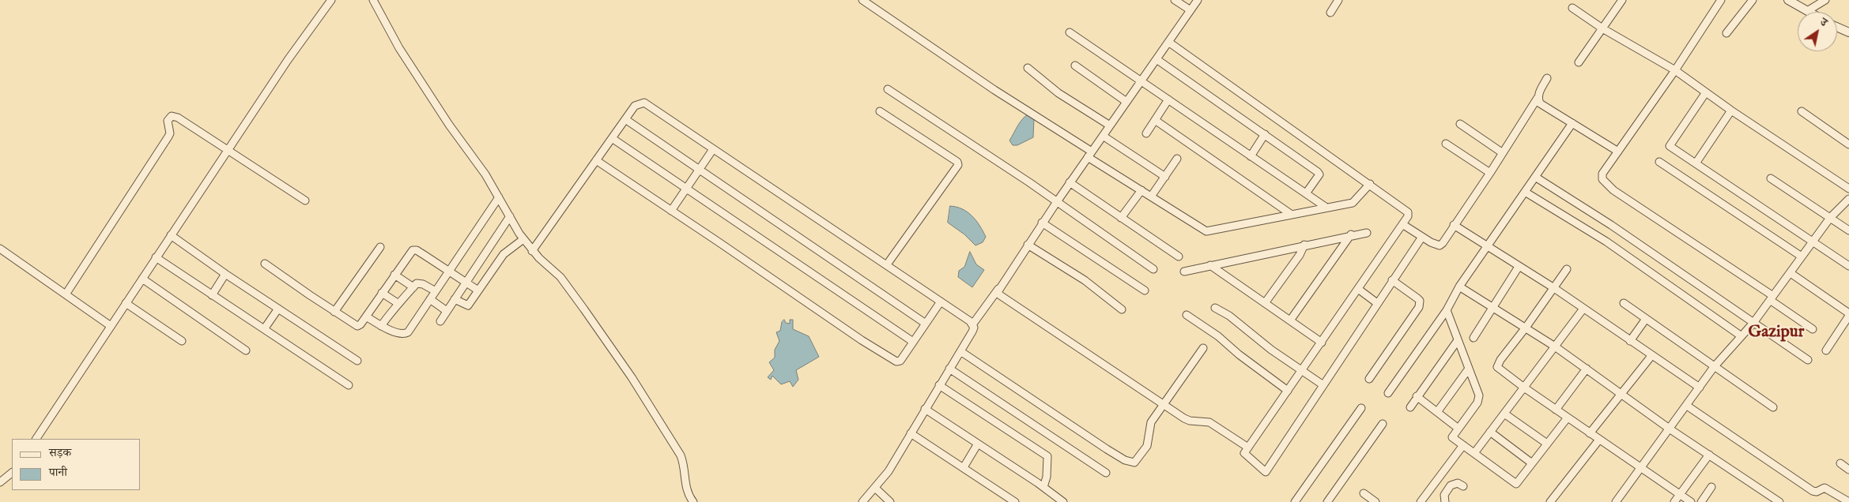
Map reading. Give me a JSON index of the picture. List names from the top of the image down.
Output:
{
  "districts": ["Gazipur"],
  "legend": ["सड़क", "पानी"],
  "north": "top right"
}
